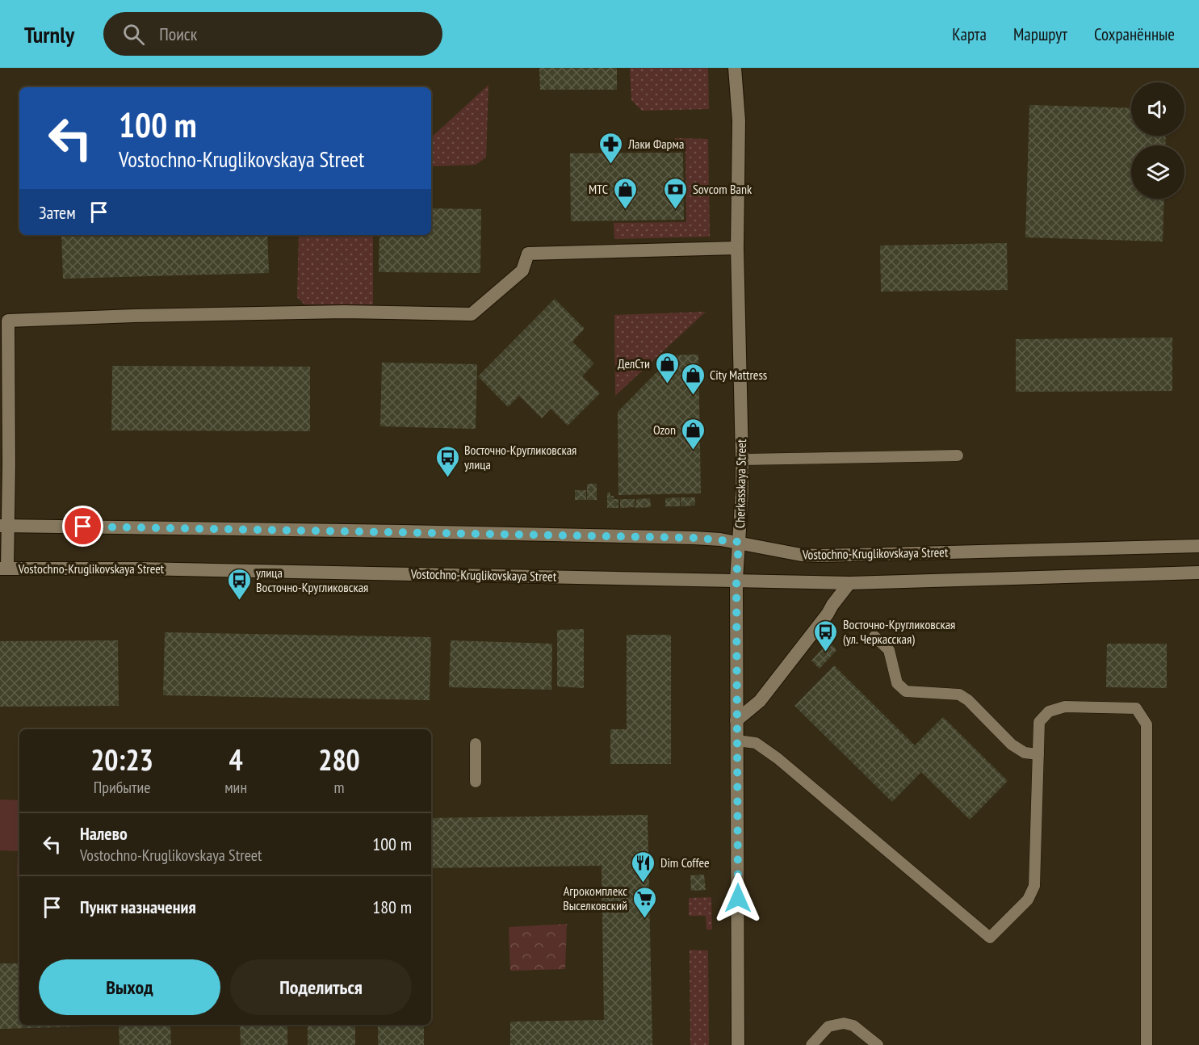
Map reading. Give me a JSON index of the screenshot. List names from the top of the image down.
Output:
{
  "streets": {
    "street": ["Cherkasskaya Street", "Vostochno-Kruglikovskaya Street"]
  },
  "crossings": [
    ["Cherkasskaya Street", "Vostochno-Kruglikovskaya Street"]
  ],
  "places": {
    "pharmacy": ["Лаки Фарма"],
    "shop": [
      "МТС",
      "ДелСти",
      "City Mattress",
      "Ozon"
    ],
    "bank": ["Sovcom Bank"],
    "bus stop": ["Восточно-Кругликовская улица", "улица Восточно-Кругликовская", "Восточно-Кругликовская (ул. Черкасская)"],
    "restaurant": ["Dim Coffee"],
    "supermarket": ["Агрокомплекс Выселковский"]
  },
  "page": {
    "header": "Turnly",
    "search": "Поиск",
    "nav": ["Карта", "Маршрут", "Сохранённые"],
    "turn": ["100 m", "Vostochno-Kruglikovskaya Street"],
    "then": "Затем",
    "eta": [
      "20:23",
      "Прибытие",
      "4",
      "мин",
      "280",
      "m"
    ],
    "list": [
      {
        "name": "Налево",
        "note": "Vostochno-Kruglikovskaya Street",
        "value": "100 m"
      },
      {
        "name": "Пункт назначения",
        "value": "180 m"
      }
    ],
    "buttons": ["Выход", "Поделиться"]
  }
}
